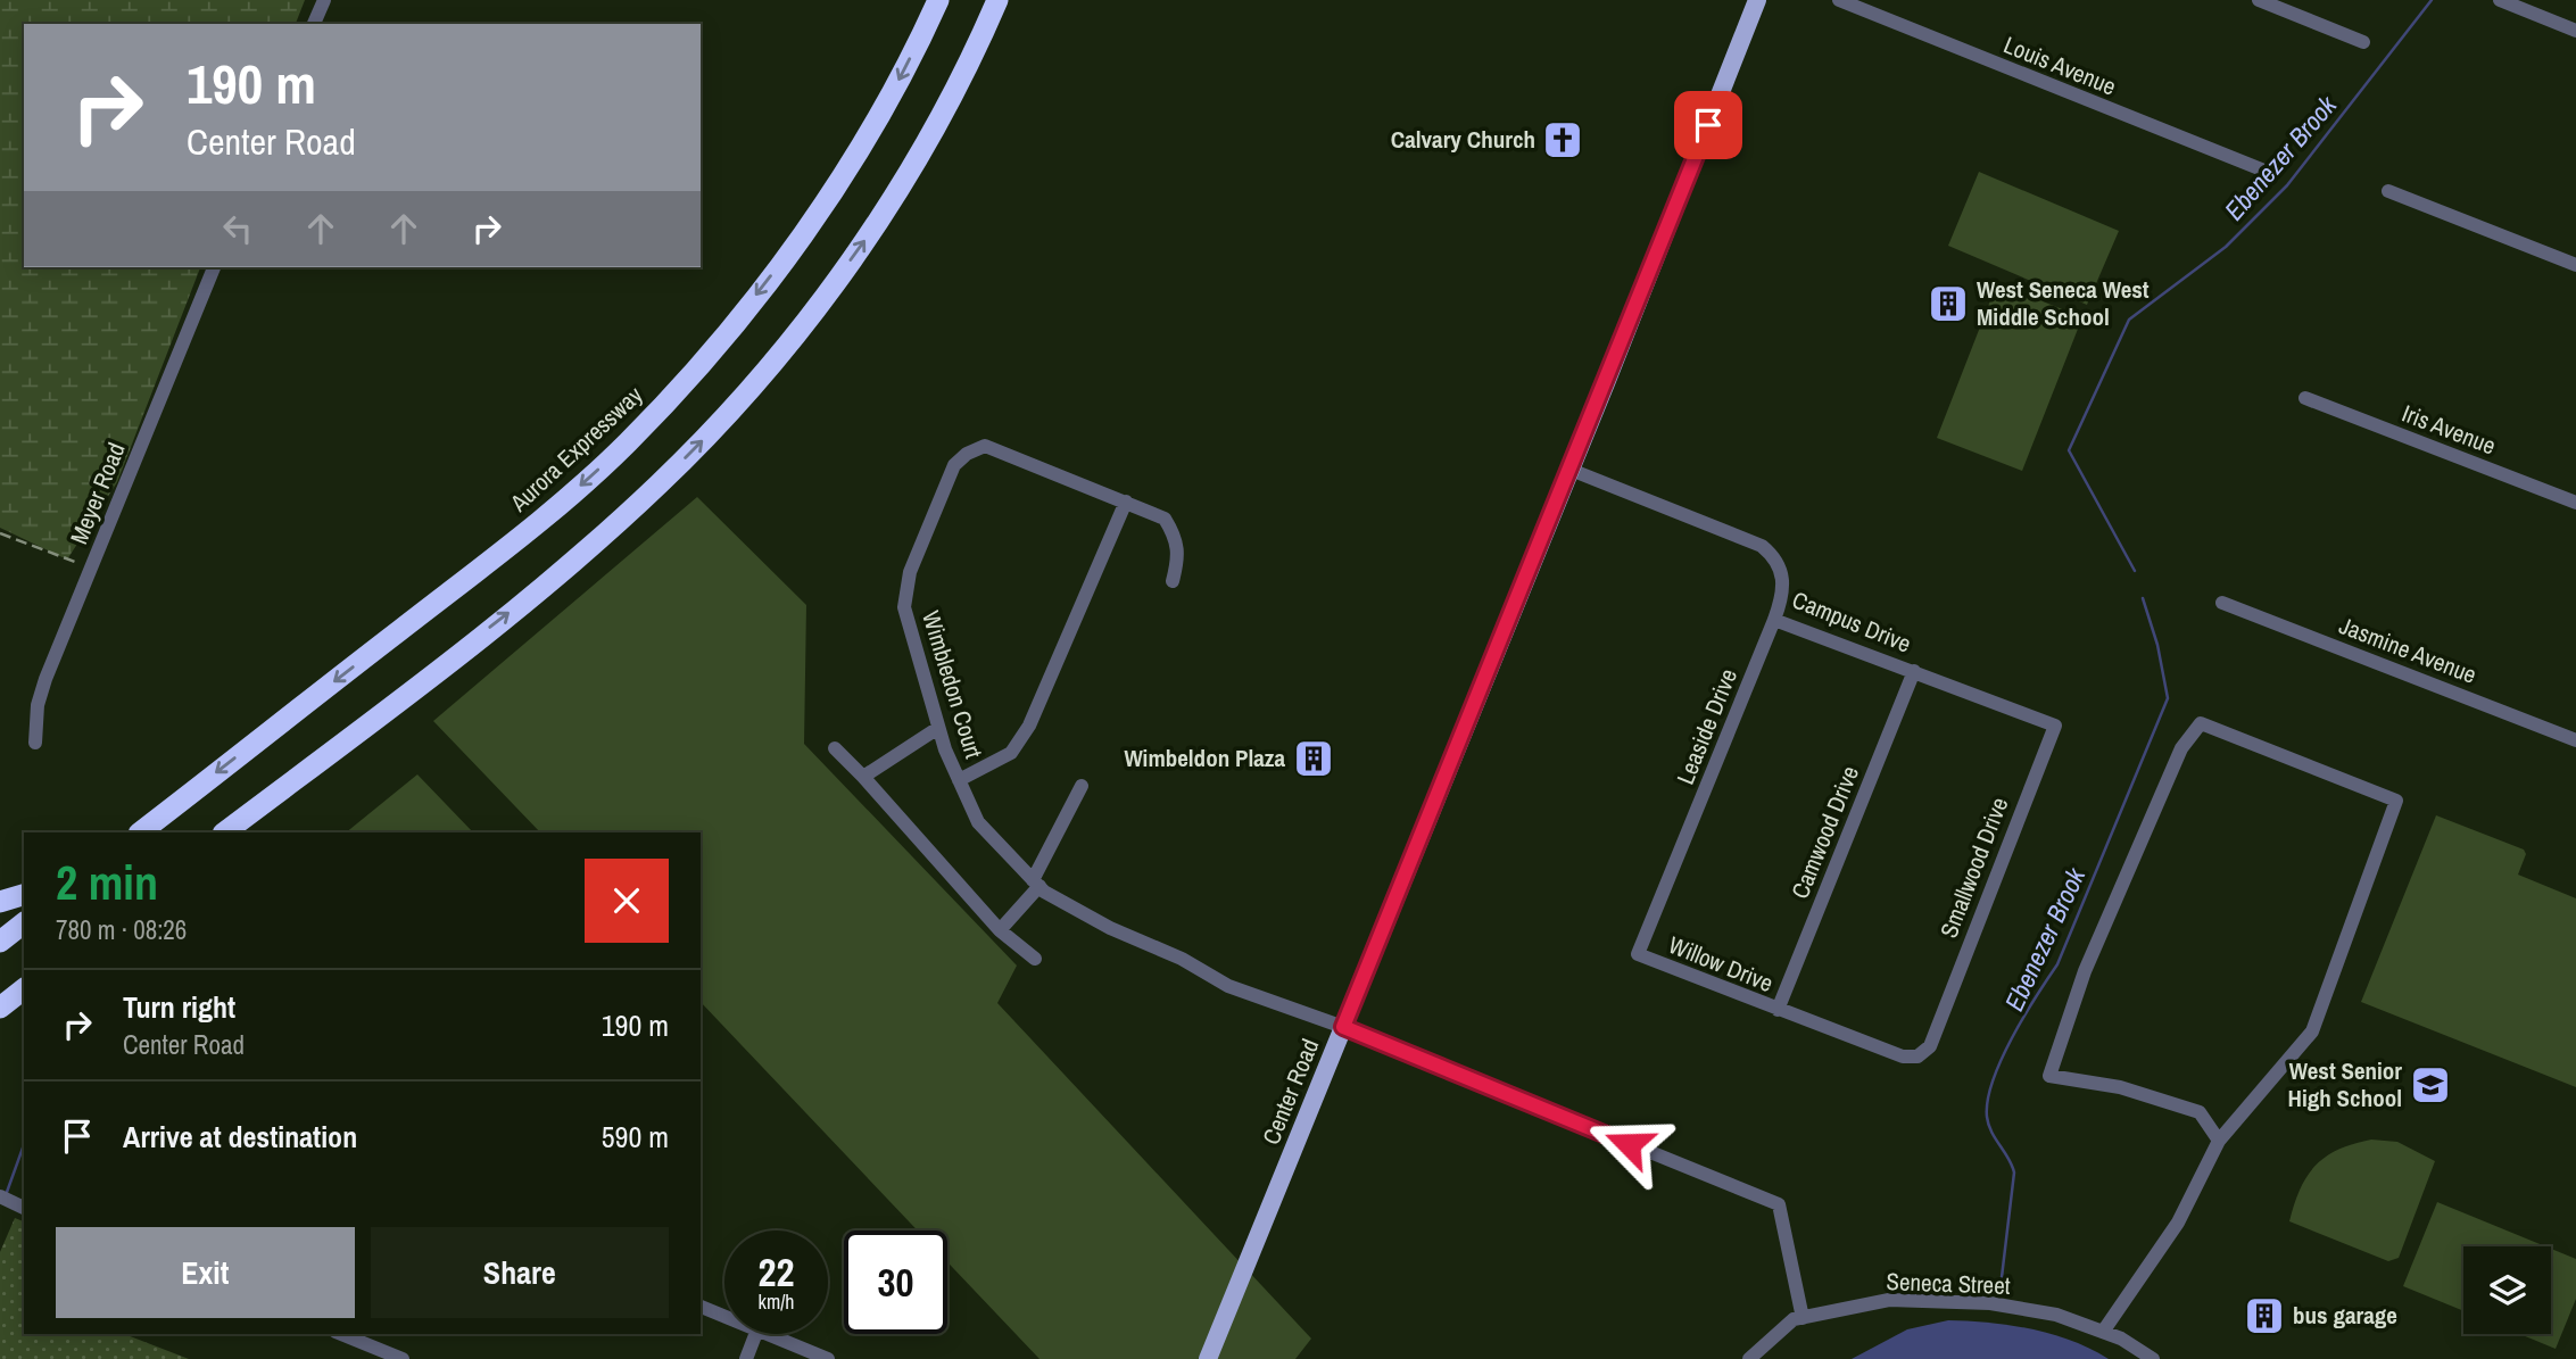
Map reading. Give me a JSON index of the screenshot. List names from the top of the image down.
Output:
{
  "streets": {
    "highway": ["Aurora Expressway"],
    "main road": ["Center Road"],
    "street": [
      "Louis Avenue",
      "Iris Avenue",
      "Meyer Road",
      "Campus Drive",
      "Jasmine Avenue",
      "Wimbledon Court",
      "Leaside Drive",
      "Camwood Drive",
      "Smallwood Drive",
      "Willow Drive",
      "Seneca Street"
    ]
  },
  "crossings": [
    ["Campus Drive", "Leaside Drive"],
    ["Campus Drive", "Camwood Drive"],
    ["Campus Drive", "Smallwood Drive"],
    ["Campus Drive", "Center Road"],
    ["Wimbledon Court", "Center Road"],
    ["Wimbledon Court", "Seneca Street"],
    ["Leaside Drive", "Willow Drive"],
    ["Camwood Drive", "Willow Drive"],
    ["Smallwood Drive", "Willow Drive"]
  ],
  "water": ["Ebenezer Brook"],
  "places": {
    "church": ["Calvary Church"],
    "building": ["West Seneca West Middle School", "Wimbeldon Plaza", "bus garage"],
    "school or university": ["West Senior High School"]
  },
  "page": {
    "turn": ["190 m", "Center Road"],
    "heading": ["2 min", "780 m · 08:26"],
    "list": [
      {
        "name": "Turn right",
        "note": "Center Road",
        "value": "190 m"
      },
      {
        "name": "Arrive at destination",
        "value": "590 m"
      }
    ],
    "buttons": ["Exit", "Share"],
    "speed": "22 km/h",
    "limit": "30"
  }
}
